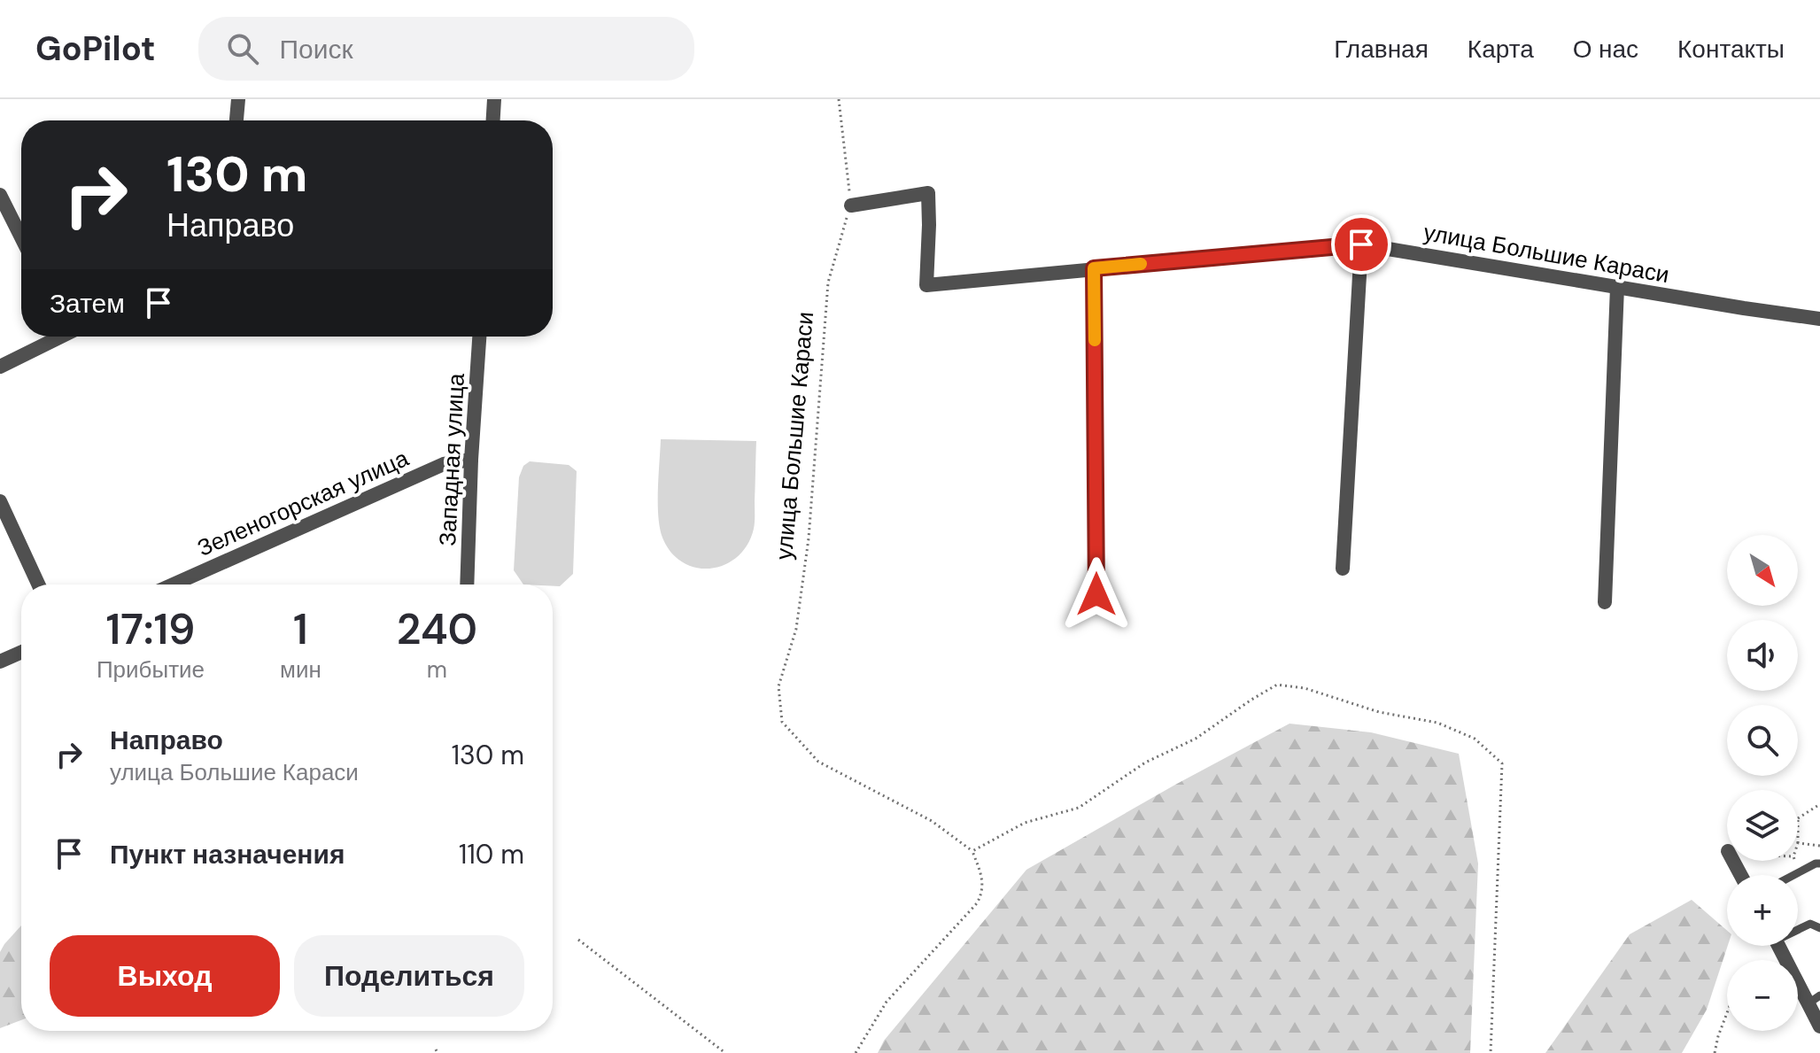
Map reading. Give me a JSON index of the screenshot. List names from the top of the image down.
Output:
{
  "streets": {
    "street": ["улица Большие Караси", "Западная улица", "Зеленогорская улица"]
  },
  "crossings": [
    ["Западная улица", "Зеленогорская улица"]
  ],
  "north": "bottom right",
  "page": {
    "header": "GoPilot",
    "search": "Поиск",
    "nav": [
      "Главная",
      "Карта",
      "О нас",
      "Контакты"
    ],
    "turn": ["130 m", "Направо"],
    "then": "Затем",
    "map_buttons": ["+", "−"],
    "eta": [
      "17:19",
      "Прибытие",
      "1",
      "мин",
      "240",
      "m"
    ],
    "list": [
      {
        "name": "Направо",
        "note": "улица Большие Караси",
        "value": "130 m"
      },
      {
        "name": "Пункт назначения",
        "value": "110 m"
      }
    ],
    "buttons": ["Выход", "Поделиться"]
  }
}
